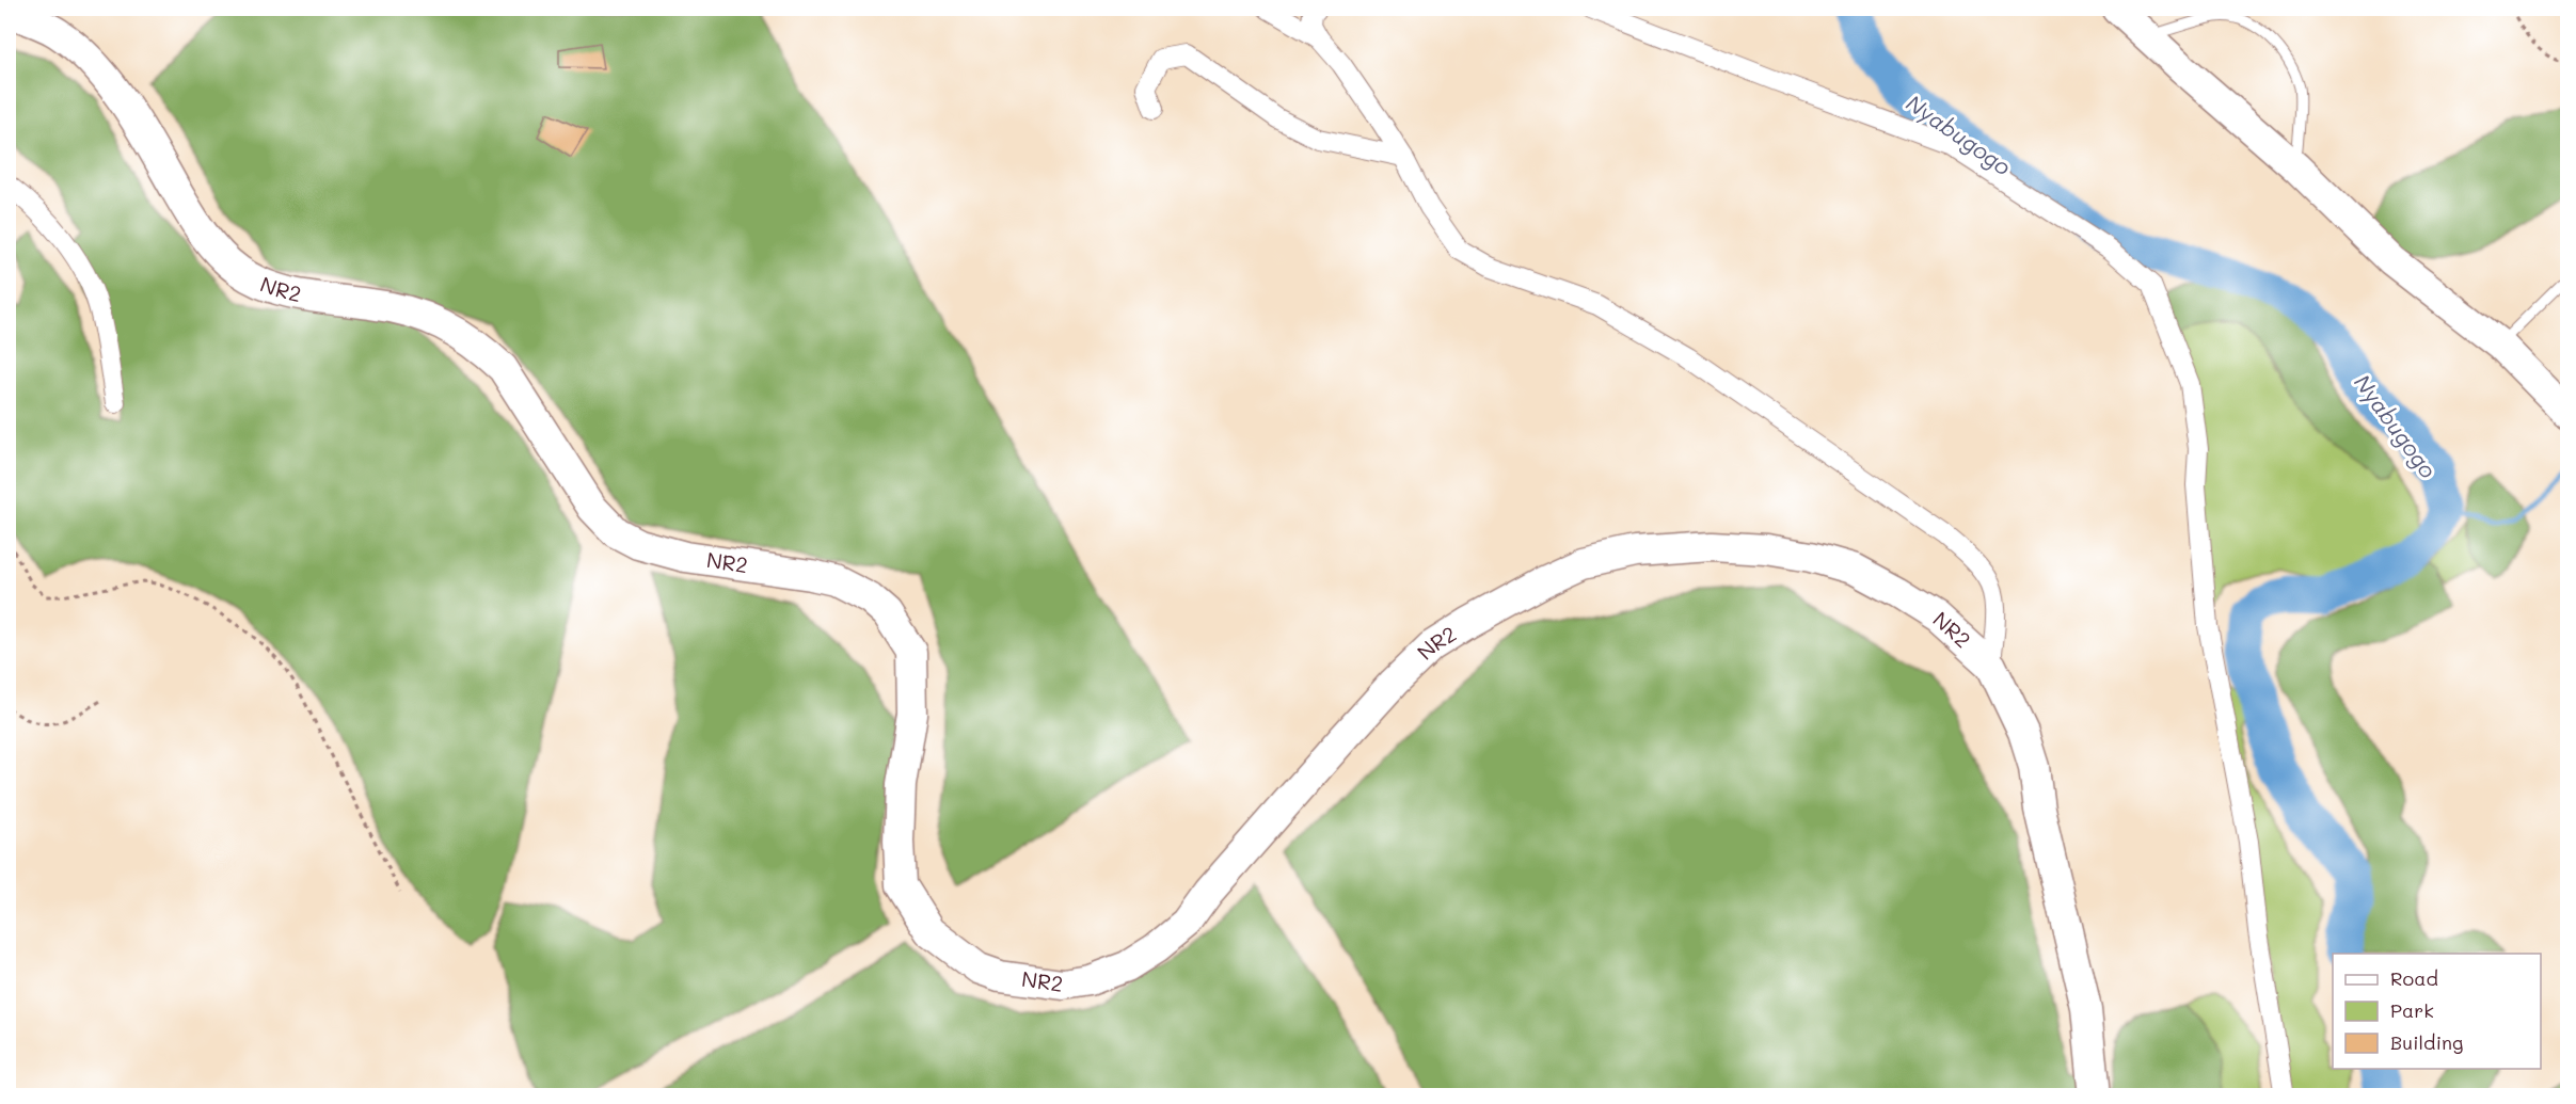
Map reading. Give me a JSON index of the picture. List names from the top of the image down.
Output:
{
  "streets": {
    "highway": ["NR2"]
  },
  "water": ["Nyabugogo"],
  "legend": ["Road", "Park", "Building"]
}
